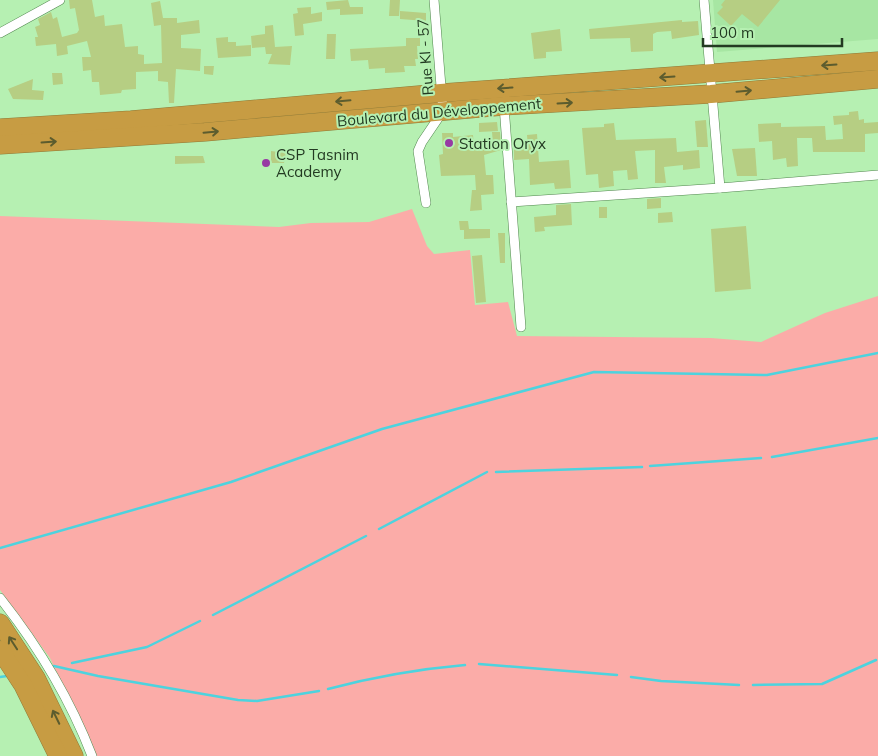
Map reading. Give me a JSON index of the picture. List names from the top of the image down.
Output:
{
  "streets": {
    "highway": ["Boulevard du Développement"],
    "street": ["Rue KI - 57"]
  },
  "crossings": [
    ["Rue KI - 57", "Boulevard du Développement"]
  ],
  "places": ["Station Oryx", "CSP Tasnim Academy"],
  "scale_bar": "100 m"
}
